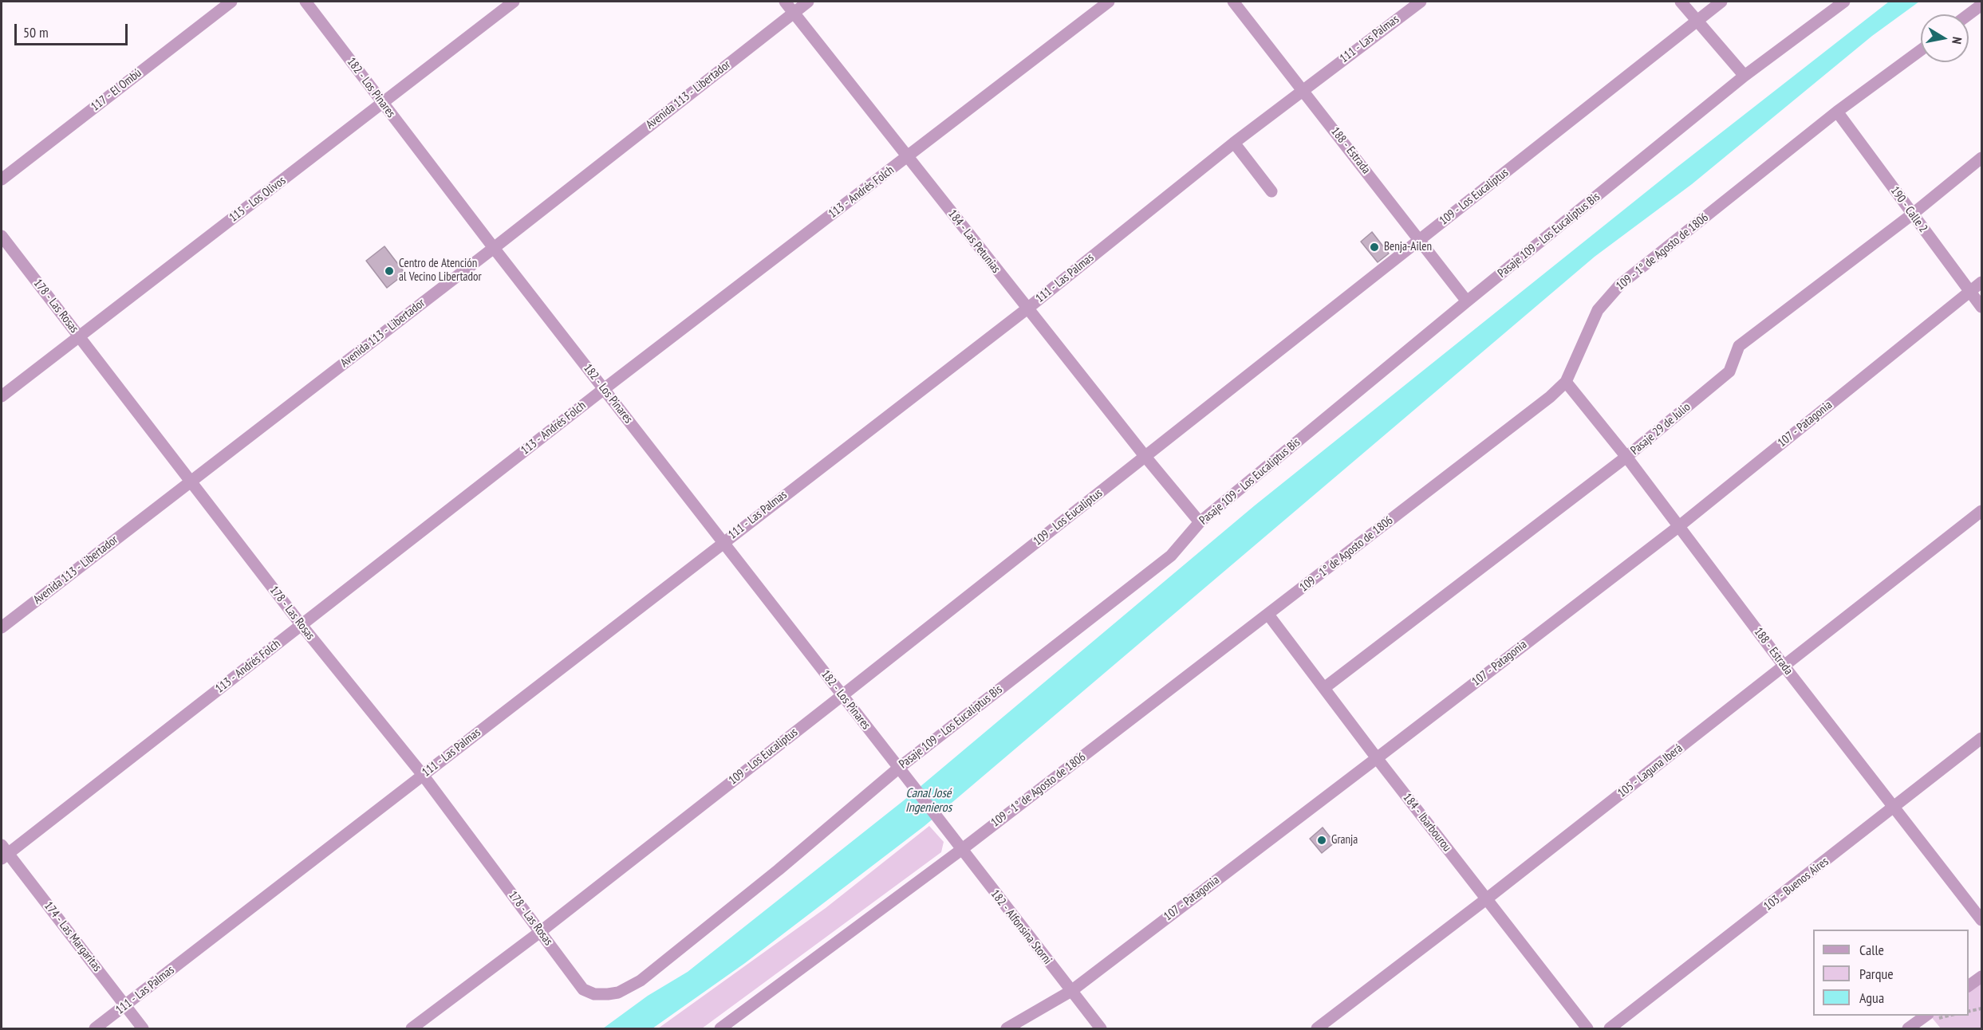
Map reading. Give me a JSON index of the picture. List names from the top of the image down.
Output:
{
  "streets": {
    "street": [
      "111 - Las Palmas",
      "182 - Los Pinares",
      "117 - El Ombú",
      "Avenida 113 - Libertador",
      "188 - Estrada",
      "113 - Andrés Folch",
      "109 - Los Eucaliptus",
      "115 - Los Olivos",
      "190 - Calle 2",
      "Pasaje 109 - Los Eucaliptus Bis",
      "184 - Las Petunias",
      "109 - 1° de Agosto de 1806",
      "178 - Las Rosas",
      "107 - Patagonia",
      "Pasaje 29 de Julio",
      "105 - Laguna Iberá",
      "184 - Ibarbourou",
      "103 - Buenos Aires",
      "182 - Alfonsina Storni",
      "174 - Las Margaritas"
    ]
  },
  "crossings": [
    ["111 - Las Palmas", "182 - Los Pinares"],
    ["111 - Las Palmas", "188 - Estrada"],
    ["111 - Las Palmas", "184 - Las Petunias"],
    ["111 - Las Palmas", "178 - Las Rosas"],
    ["111 - Las Palmas", "174 - Las Margaritas"],
    ["182 - Los Pinares", "Avenida 113 - Libertador"],
    ["182 - Los Pinares", "113 - Andrés Folch"],
    ["182 - Los Pinares", "109 - Los Eucaliptus"],
    ["182 - Los Pinares", "115 - Los Olivos"],
    ["182 - Los Pinares", "Pasaje 109 - Los Eucaliptus Bis"],
    ["182 - Los Pinares", "182 - Alfonsina Storni"],
    ["Avenida 113 - Libertador", "184 - Las Petunias"],
    ["Avenida 113 - Libertador", "178 - Las Rosas"],
    ["188 - Estrada", "109 - Los Eucaliptus"],
    ["188 - Estrada", "Pasaje 109 - Los Eucaliptus Bis"],
    ["188 - Estrada", "109 - 1° de Agosto de 1806"],
    ["188 - Estrada", "107 - Patagonia"],
    ["188 - Estrada", "Pasaje 29 de Julio"],
    ["188 - Estrada", "105 - Laguna Iberá"],
    ["188 - Estrada", "103 - Buenos Aires"],
    ["113 - Andrés Folch", "184 - Las Petunias"],
    ["113 - Andrés Folch", "178 - Las Rosas"],
    ["113 - Andrés Folch", "174 - Las Margaritas"],
    ["109 - Los Eucaliptus", "184 - Las Petunias"],
    ["109 - Los Eucaliptus", "178 - Las Rosas"],
    ["115 - Los Olivos", "178 - Las Rosas"],
    ["190 - Calle 2", "109 - 1° de Agosto de 1806"],
    ["190 - Calle 2", "107 - Patagonia"],
    ["190 - Calle 2", "Pasaje 29 de Julio"],
    ["Pasaje 109 - Los Eucaliptus Bis", "184 - Las Petunias"],
    ["Pasaje 109 - Los Eucaliptus Bis", "178 - Las Rosas"],
    ["109 - 1° de Agosto de 1806", "184 - Ibarbourou"],
    ["109 - 1° de Agosto de 1806", "182 - Alfonsina Storni"],
    ["107 - Patagonia", "184 - Ibarbourou"],
    ["107 - Patagonia", "182 - Alfonsina Storni"],
    ["Pasaje 29 de Julio", "184 - Ibarbourou"],
    ["105 - Laguna Iberá", "184 - Ibarbourou"]
  ],
  "water": ["Canal José Ingenieros"],
  "places": ["Benja-Ailen", "Centro de Atención al Vecino Libertador", "Granja"],
  "legend": ["Calle", "Parque", "Agua"],
  "scale_bar": "50 m",
  "north": "right"
}
